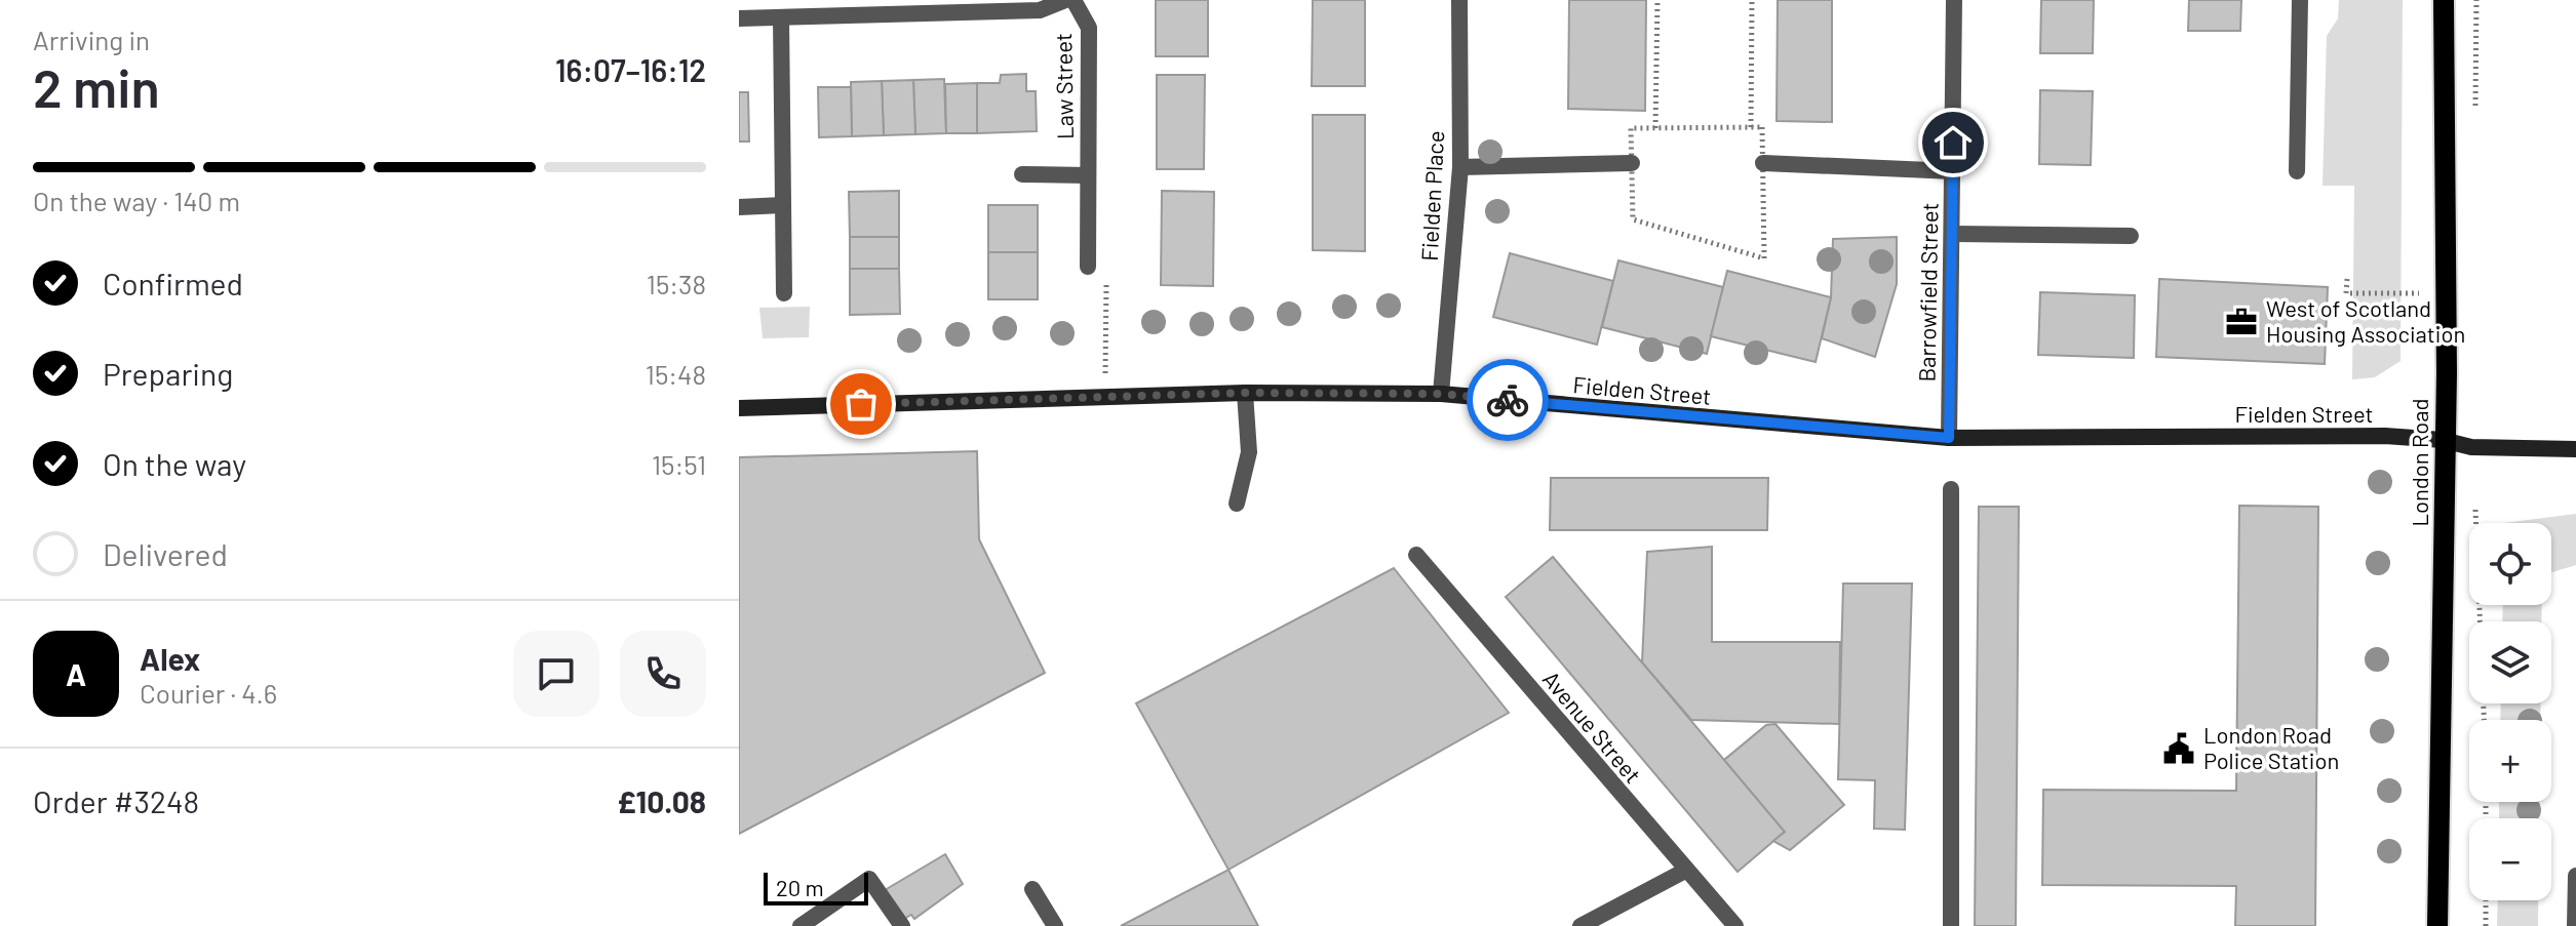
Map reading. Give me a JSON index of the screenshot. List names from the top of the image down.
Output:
{
  "streets": {
    "main road": ["Fielden Street", "London Road"],
    "street": [
      "Law Street",
      "Fielden Place",
      "Barrowfield Street",
      "Avenue Street"
    ]
  },
  "crossings": [
    ["Fielden Place", "Fielden Street"],
    ["Barrowfield Street", "Fielden Street"],
    ["Fielden Street", "London Road"]
  ],
  "places": {
    "office": ["West of Scotland Housing Association"],
    "public building": ["London Road Police Station"]
  },
  "scale_bar": "20 m",
  "page": {
    "heading": ["2 min", "Arriving in", "16:07–16:12"],
    "panel": [
      "Alex",
      "Courier · 4.6",
      "Order #3248",
      "£10.08"
    ],
    "bar": "On the way · 140 m",
    "list": [
      ["Confirmed", "15:38"],
      ["Preparing", "15:48"],
      ["On the way", "15:51"],
      "Delivered"
    ],
    "map_buttons": ["+", "−"],
    "round": "A",
    "scale": "20 m"
  }
}
